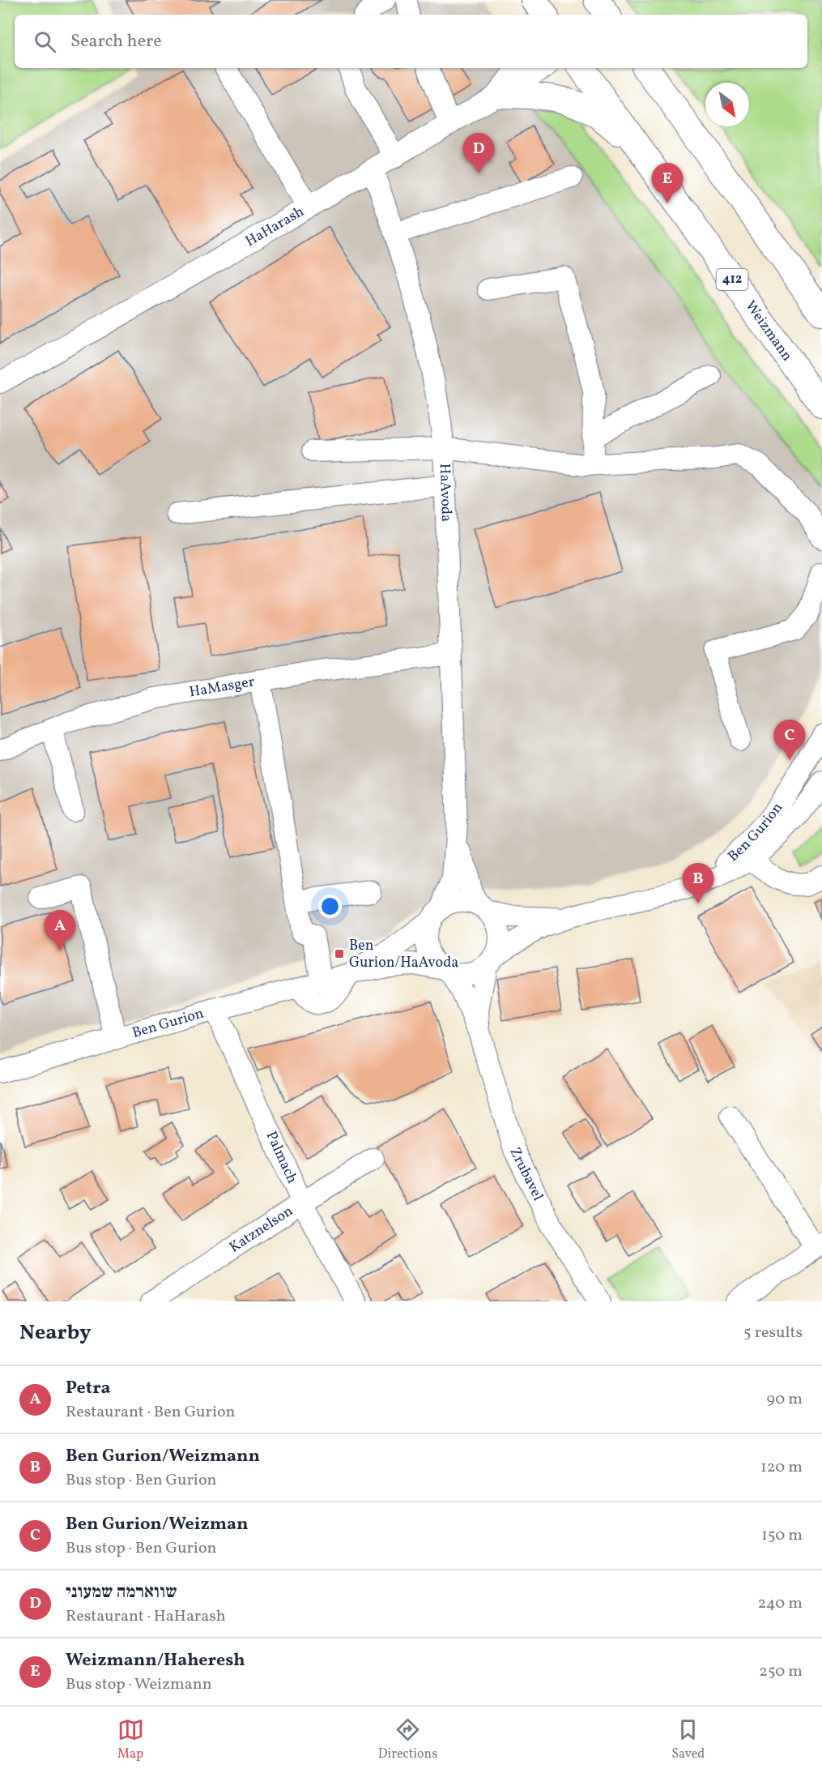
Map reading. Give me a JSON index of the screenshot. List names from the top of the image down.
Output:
{
  "streets": {
    "main road": ["412", "Weizmann"],
    "street": [
      "HaHarash",
      "HaAvoda",
      "HaMasger",
      "Ben Gurion",
      "Palmach",
      "Zrubavel",
      "Katznelson"
    ]
  },
  "crossings": [
    ["HaHarash", "HaAvoda"],
    ["HaAvoda", "HaMasger"],
    ["HaAvoda", "Ben Gurion"],
    ["HaAvoda", "Zrubavel"],
    ["Ben Gurion", "Palmach"],
    ["Ben Gurion", "Zrubavel"],
    ["Palmach", "Katznelson"]
  ],
  "places": {
    "transit": ["Ben Gurion/HaAvoda"]
  },
  "north": "bottom right",
  "page": {
    "search": "Search here",
    "pins": [
      "D",
      "E",
      "C",
      "B",
      "A"
    ],
    "heading": ["Nearby", "5 results"],
    "list": [
      {
        "mark": "A",
        "name": "Petra",
        "note": "Restaurant · Ben Gurion",
        "value": "90 m"
      },
      {
        "mark": "B",
        "name": "Ben Gurion/Weizmann",
        "note": "Bus stop · Ben Gurion",
        "value": "120 m"
      },
      {
        "mark": "C",
        "name": "Ben Gurion/Weizman",
        "note": "Bus stop · Ben Gurion",
        "value": "150 m"
      },
      {
        "mark": "D",
        "name": "שווארמה שמעוני",
        "note": "Restaurant · HaHarash",
        "value": "240 m"
      },
      {
        "mark": "E",
        "name": "Weizmann/Haheresh",
        "note": "Bus stop · Weizmann",
        "value": "250 m"
      }
    ],
    "nav": ["Map", "Directions", "Saved"]
  }
}
